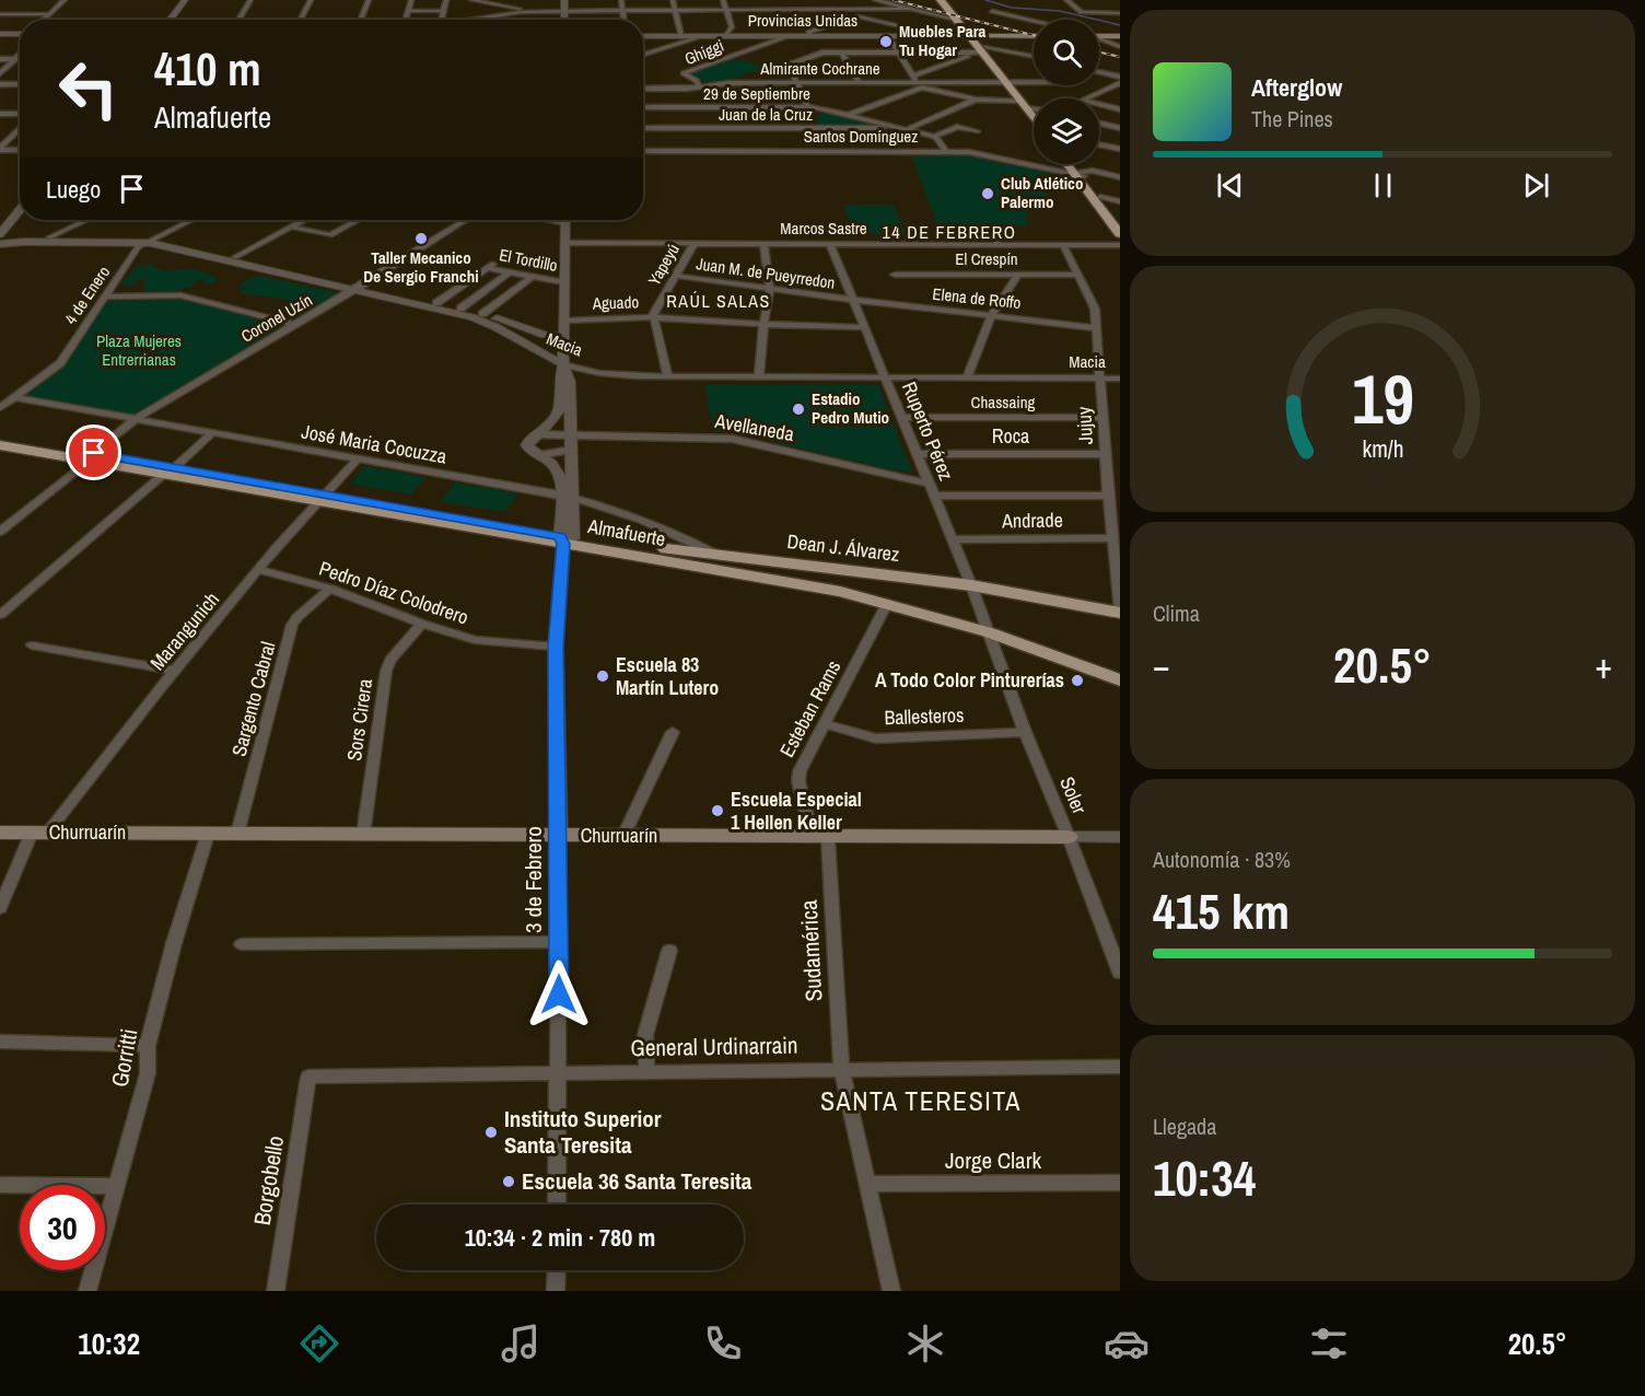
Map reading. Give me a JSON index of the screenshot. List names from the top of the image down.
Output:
{
  "streets": {
    "main road": ["Almafuerte", "Dean J. Álvarez", "Churruarín"],
    "street": [
      "Provincias Unidas",
      "Ghiggi",
      "Almirante Cochrane",
      "29 de Septiembre",
      "Juan de la Cruz",
      "Santos Domínguez",
      "Marcos Sastre",
      "El Crespín",
      "El Tordillo",
      "Yapeyú",
      "Juan M. de Pueyrredon",
      "4 de Enero",
      "Elena de Roffo",
      "Aguado",
      "Coronel Uzín",
      "Macia",
      "Chassaing",
      "Jujuy",
      "Avellaneda",
      "Ruperto Pérez",
      "Roca",
      "José Maria Cocuzza",
      "Andrade",
      "Pedro Díaz Colodrero",
      "Marangunich",
      "Sargento Cabral",
      "Esteban Rams",
      "Ballesteros",
      "Sors Cirera",
      "Soler",
      "3 de Febrero",
      "Sudamérica",
      "General Urdinarrain",
      "Gorritti",
      "Jorge Clark",
      "Borgobello"
    ]
  },
  "crossings": [
    ["Provincias Unidas", "Ghiggi"],
    ["Ghiggi", "Almirante Cochrane"],
    ["29 de Septiembre", "Juan de la Cruz"],
    ["Marcos Sastre", "Yapeyú"],
    ["Marcos Sastre", "Jujuy"],
    ["Marcos Sastre", "Ruperto Pérez"],
    ["El Crespín", "Jujuy"],
    ["Yapeyú", "Juan M. de Pueyrredon"],
    ["Yapeyú", "Aguado"],
    ["Yapeyú", "Macia"],
    ["Juan M. de Pueyrredon", "Elena de Roffo"],
    ["Juan M. de Pueyrredon", "Ruperto Pérez"],
    ["4 de Enero", "Macia"],
    ["4 de Enero", "José Maria Cocuzza"],
    ["Elena de Roffo", "Jujuy"],
    ["Elena de Roffo", "Ruperto Pérez"],
    ["Aguado", "Ruperto Pérez"],
    ["Coronel Uzín", "Macia"],
    ["Coronel Uzín", "José Maria Cocuzza"],
    ["Coronel Uzín", "Almafuerte"],
    ["Macia", "Jujuy"],
    ["Macia", "Ruperto Pérez"],
    ["Chassaing", "Jujuy"],
    ["Chassaing", "Ruperto Pérez"],
    ["Jujuy", "Roca"],
    ["Jujuy", "Andrade"],
    ["Jujuy", "Dean J. Álvarez"],
    ["Avellaneda", "Ruperto Pérez"],
    ["Ruperto Pérez", "Roca"],
    ["Ruperto Pérez", "Andrade"],
    ["Ruperto Pérez", "Almafuerte"],
    ["Ruperto Pérez", "Dean J. Álvarez"],
    ["Ruperto Pérez", "Soler"],
    ["José Maria Cocuzza", "Dean J. Álvarez"],
    ["José Maria Cocuzza", "Marangunich"],
    ["José Maria Cocuzza", "3 de Febrero"],
    ["Almafuerte", "Dean J. Álvarez"],
    ["Almafuerte", "Marangunich"],
    ["Almafuerte", "Esteban Rams"],
    ["Almafuerte", "Soler"],
    ["Almafuerte", "3 de Febrero"],
    ["Dean J. Álvarez", "3 de Febrero"],
    ["Pedro Díaz Colodrero", "Marangunich"],
    ["Pedro Díaz Colodrero", "Sargento Cabral"],
    ["Pedro Díaz Colodrero", "Sors Cirera"],
    ["Pedro Díaz Colodrero", "3 de Febrero"],
    ["Marangunich", "Churruarín"],
    ["Sargento Cabral", "Churruarín"],
    ["Esteban Rams", "Ballesteros"],
    ["Esteban Rams", "Churruarín"],
    ["Esteban Rams", "Sudamérica"],
    ["Ballesteros", "Soler"],
    ["Sors Cirera", "Churruarín"],
    ["Soler", "Churruarín"],
    ["Churruarín", "3 de Febrero"],
    ["Churruarín", "Sudamérica"],
    ["Churruarín", "Gorritti"],
    ["3 de Febrero", "General Urdinarrain"],
    ["Sudamérica", "General Urdinarrain"],
    ["Sudamérica", "Jorge Clark"],
    ["General Urdinarrain", "Borgobello"]
  ],
  "districts": ["14 DE FEBRERO", "RAÚL SALAS", "SANTA TERESITA"],
  "parks": ["Plaza Mujeres Entrerrianas"],
  "places": [
    "Muebles Para Tu Hogar",
    "Club Atlético Palermo",
    "Taller Mecanico De Sergio Franchi",
    "Estadio Pedro Mutio",
    "Escuela 83 Martín Lutero",
    "A Todo Color Pinturerías",
    "Escuela Especial 1 Hellen Keller",
    "Instituto Superior Santa Teresita",
    "Escuela 36 Santa Teresita"
  ],
  "page": {
    "turn": ["410 m", "Almafuerte"],
    "song": ["Afterglow", "The Pines"],
    "then": "Luego",
    "tile": [
      "Clima",
      ["Autonomía · 83%", "415 km"],
      ["Llegada", "10:34"]
    ],
    "heat": ["−", "20.5°", "+"],
    "limit": "30",
    "trip": "10:34 · 2 min · 780 m",
    "tabs": ["10:32", "20.5°"],
    "gauge": ["19", "km/h"]
  }
}
